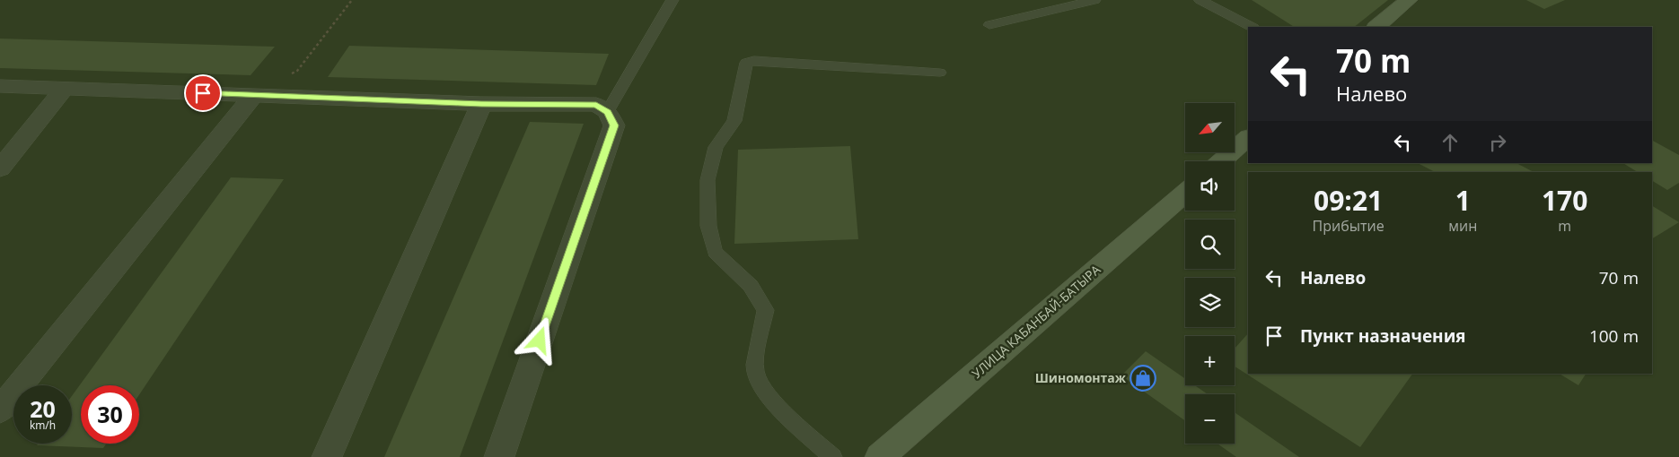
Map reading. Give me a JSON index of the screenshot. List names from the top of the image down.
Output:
{
  "streets": {
    "main road": ["УЛИЦА КАБАНБАЙ-БАТЫРА"]
  },
  "places": {
    "shop": ["Шиномонтаж"]
  },
  "north": "bottom left",
  "page": {
    "turn": ["70 m", "Налево"],
    "map_buttons": ["+", "−"],
    "eta": [
      "09:21",
      "Прибытие",
      "1",
      "мин",
      "170",
      "m"
    ],
    "list": [
      {
        "name": "Налево",
        "value": "70 m"
      },
      {
        "name": "Пункт назначения",
        "value": "100 m"
      }
    ],
    "speed": "20 km/h",
    "limit": "30"
  }
}
